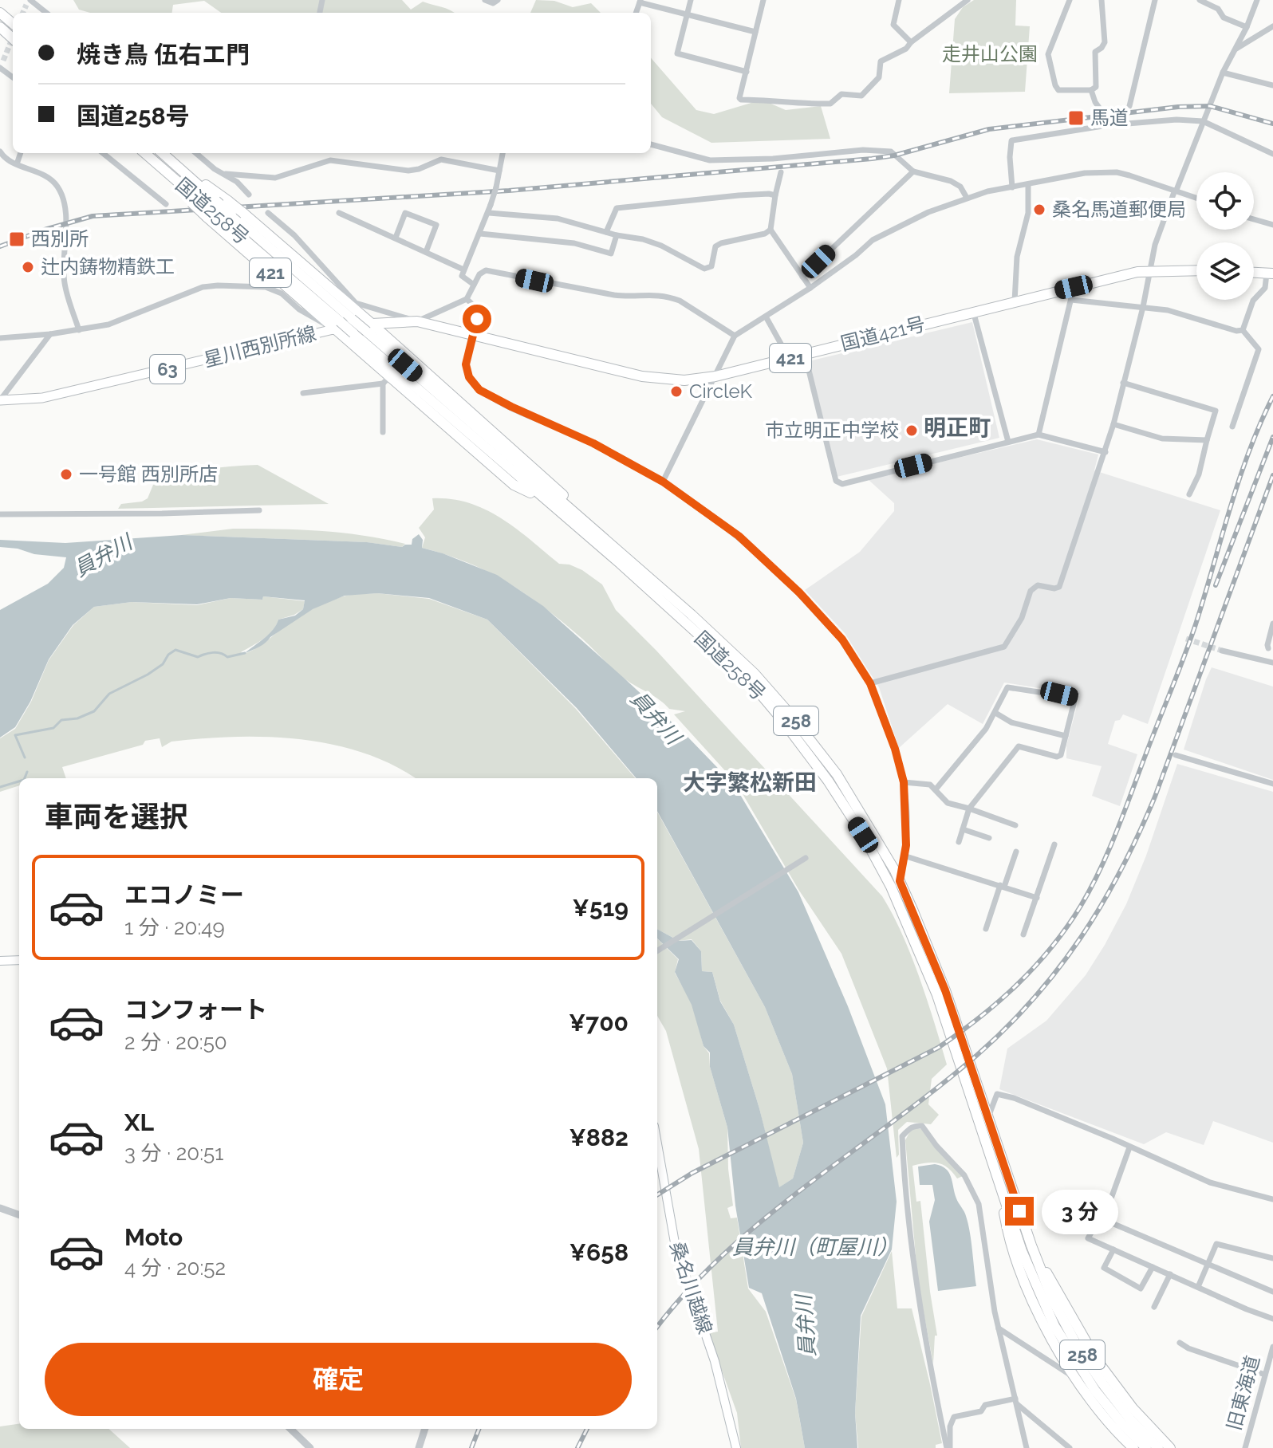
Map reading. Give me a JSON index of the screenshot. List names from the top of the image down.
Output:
{
  "streets": {
    "highway": [
      "国道258号",
      "421",
      "国道421号",
      "258"
    ],
    "main road": ["星川西別所線", "63", "桑名川越線"],
    "street": ["旧東海道"]
  },
  "crossings": [
    ["国道258号", "421"],
    ["国道258号", "国道421号"],
    ["国道258号", "星川西別所線"],
    ["421", "国道421号"],
    ["国道421号", "星川西別所線"]
  ],
  "districts": ["明正町", "大字繁松新田"],
  "water": ["員弁川", "員弁川（町屋川）"],
  "parks": ["走井山公園"],
  "places": {
    "transit": ["馬道", "西別所"],
    "other": [
      "桑名馬道郵便局",
      "辻内鋳物精鉄工",
      "CircleK",
      "市立明正中学校",
      "一号館 西別所店"
    ]
  },
  "page": {
    "banner": ["焼き鳥 伍右エ門", "国道258号"],
    "heading": "車両を選択",
    "list": [
      {
        "name": "エコノミー",
        "note": "1 分 · 20:49",
        "value": "¥519"
      },
      {
        "name": "コンフォート",
        "note": "2 分 · 20:50",
        "value": "¥700"
      },
      {
        "name": "XL",
        "note": "3 分 · 20:51",
        "value": "¥882"
      },
      {
        "name": "Moto",
        "note": "4 分 · 20:52",
        "value": "¥658"
      }
    ],
    "bubble": "3 分",
    "buttons": "確定"
  }
}
